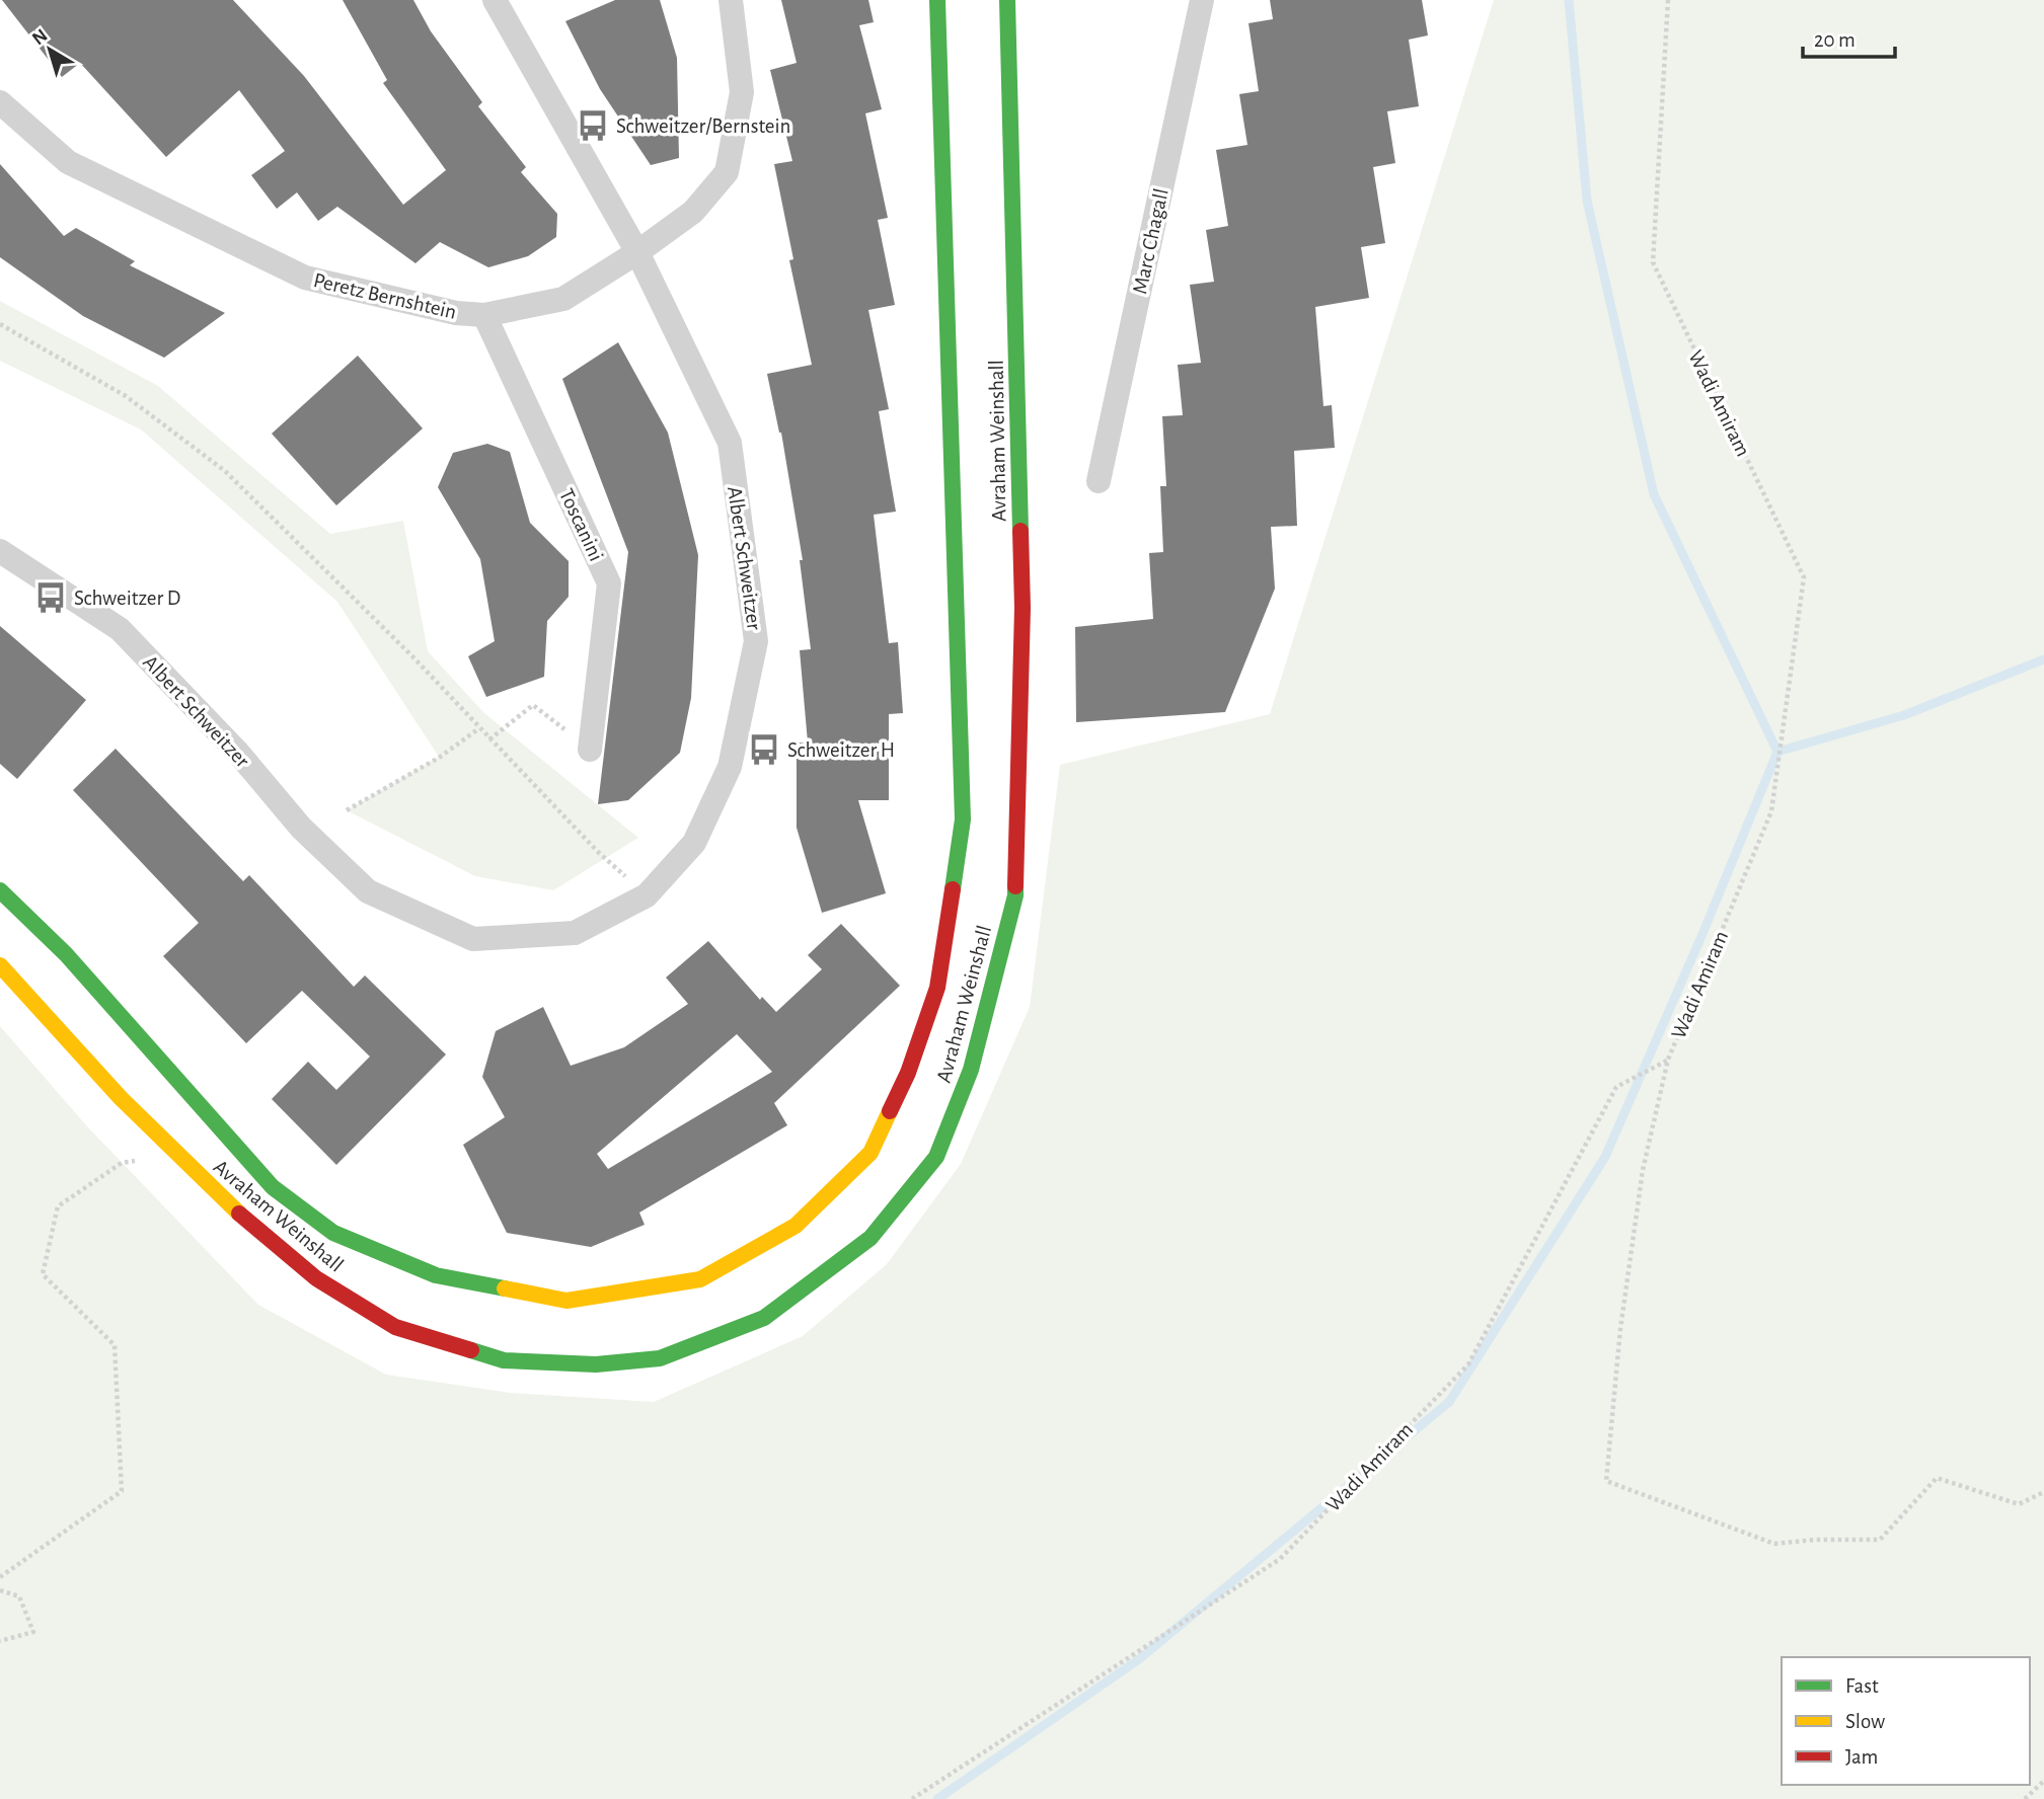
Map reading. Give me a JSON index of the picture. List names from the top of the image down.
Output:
{
  "streets": {
    "main road": ["Avraham Weinshall"],
    "street": [
      "Marc Chagall",
      "Peretz Bernshtein",
      "Toscanini",
      "Albert Schweitzer"
    ],
    "path": ["Wadi Amiram"]
  },
  "crossings": [
    ["Peretz Bernshtein", "Toscanini"],
    ["Peretz Bernshtein", "Albert Schweitzer"]
  ],
  "places": {
    "bus stop": ["Schweitzer/Bernstein", "Schweitzer D", "Schweitzer H"]
  },
  "legend": ["Fast", "Slow", "Jam"],
  "scale_bar": "20 m",
  "north": "top left"
}
